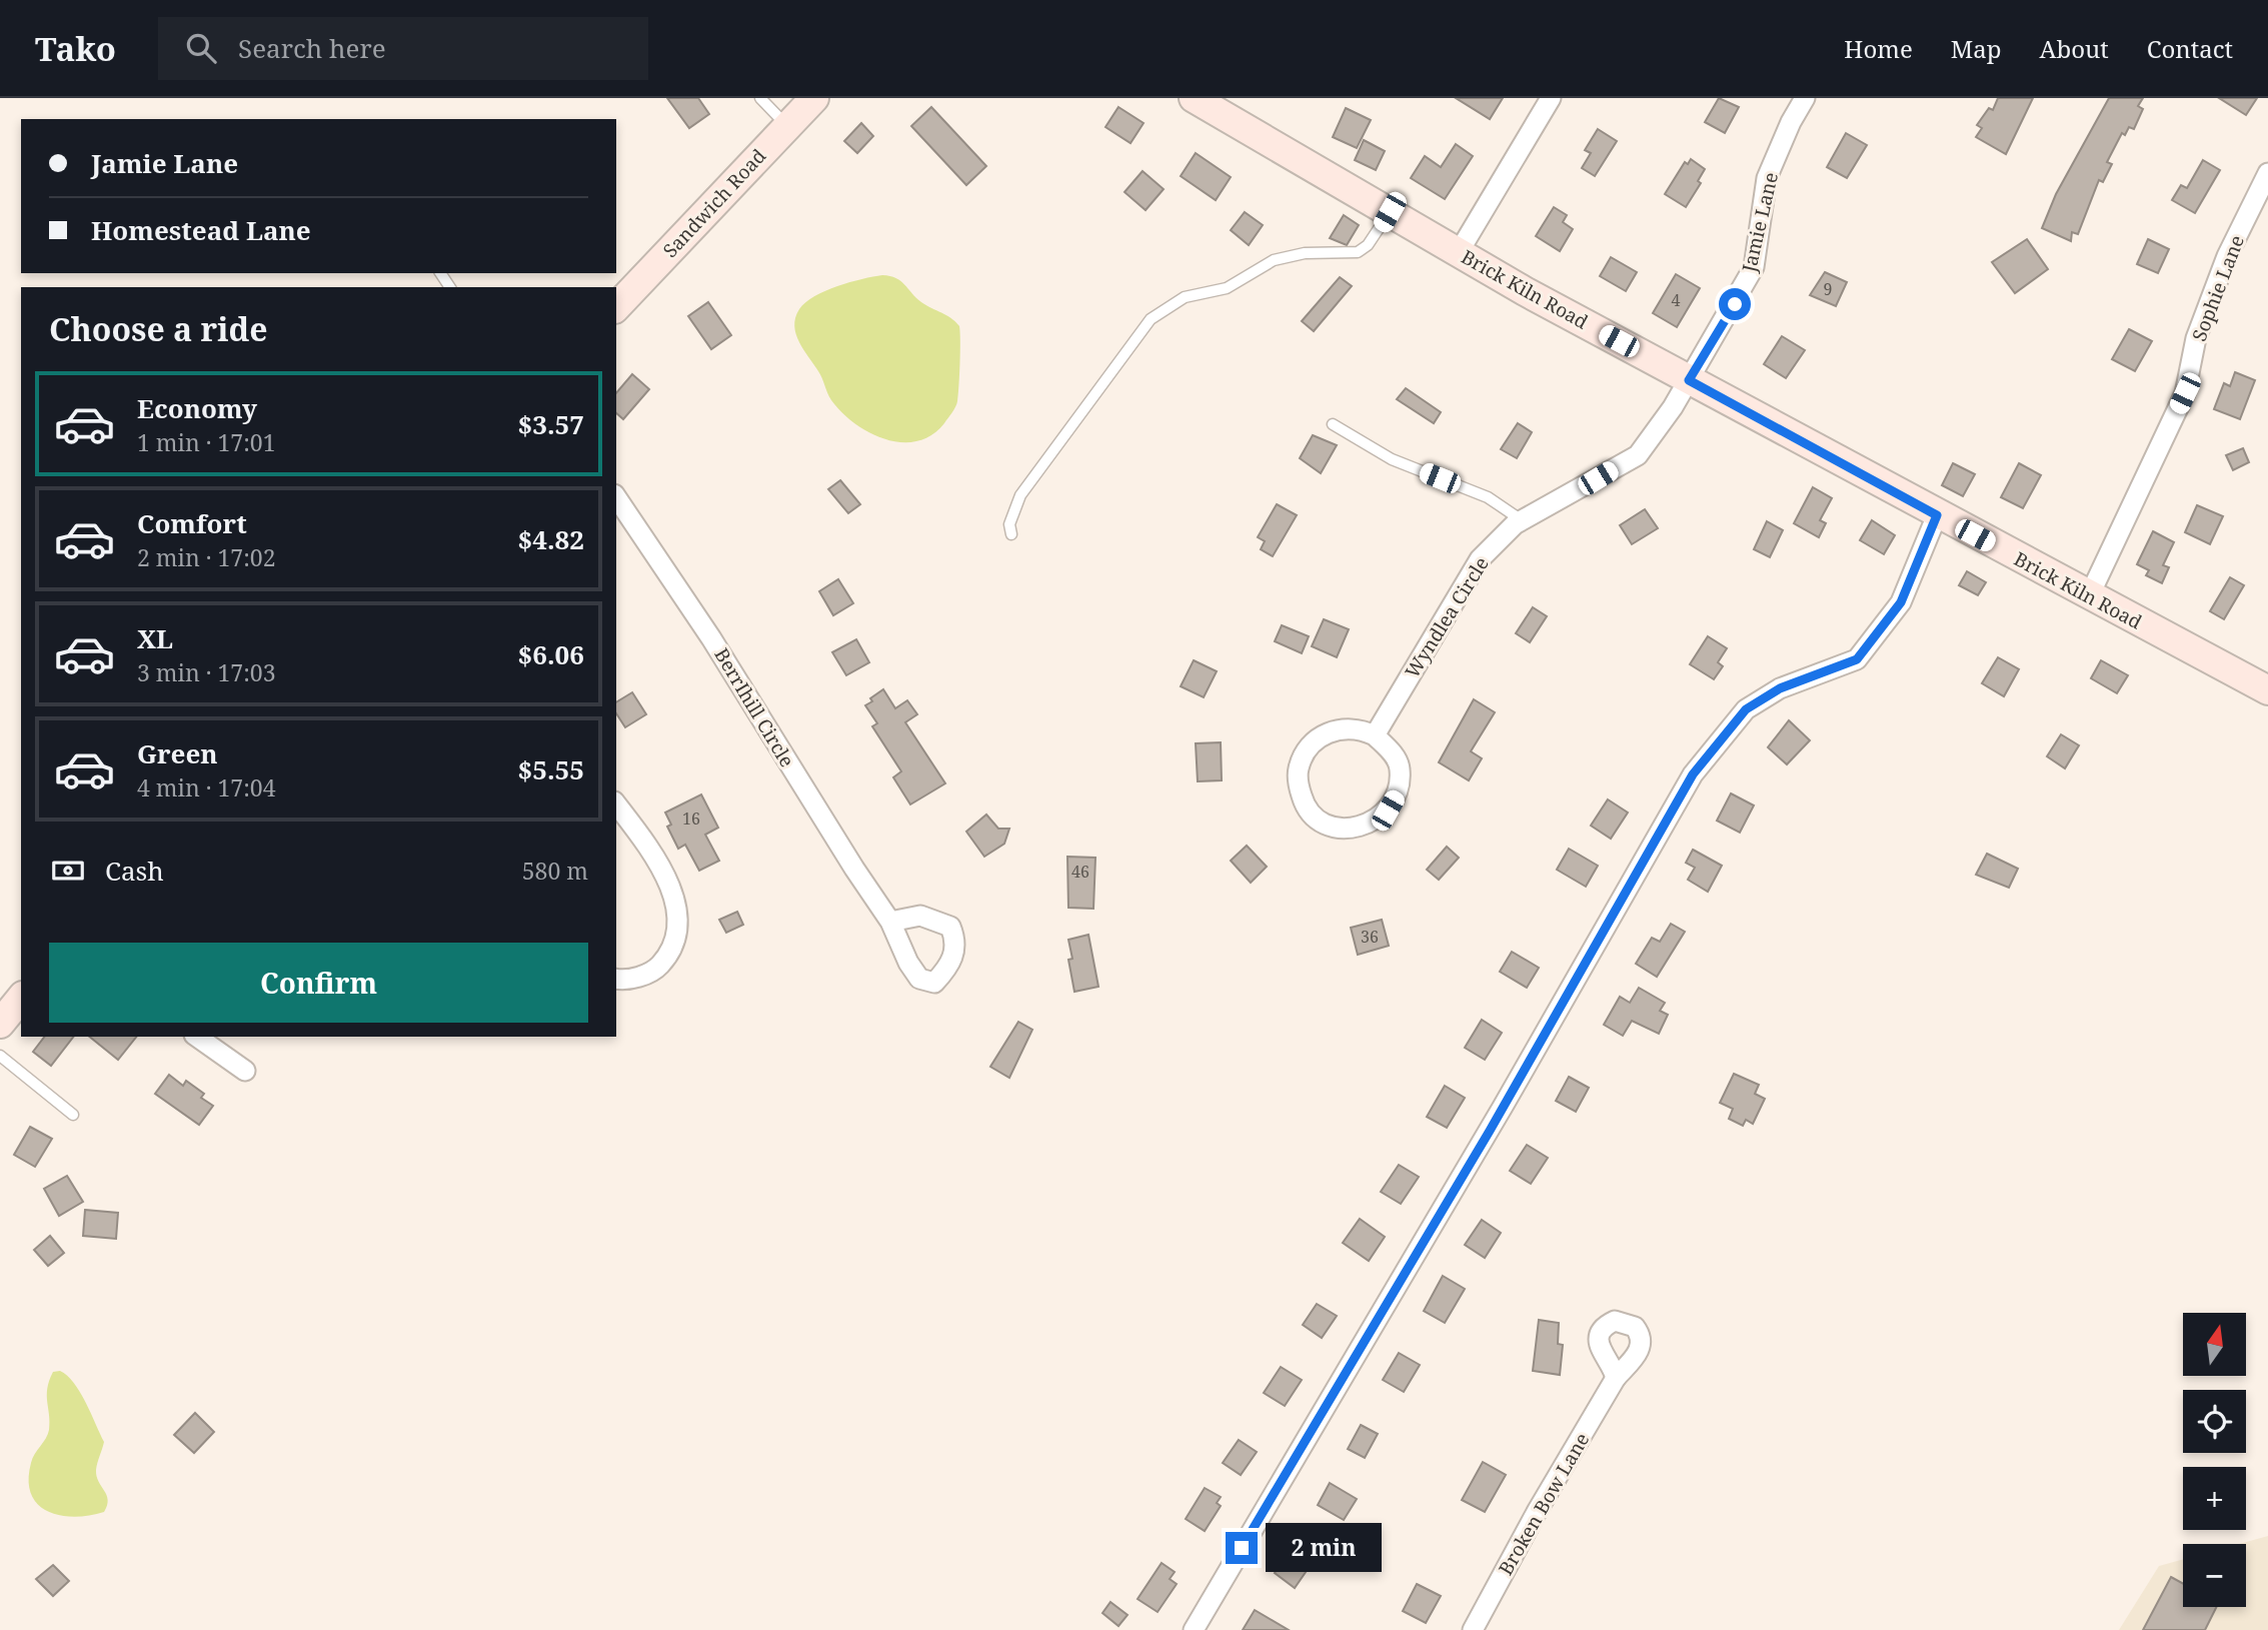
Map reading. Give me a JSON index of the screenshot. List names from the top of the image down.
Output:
{
  "streets": {
    "main road": ["Sandwich Road", "Brick Kiln Road"],
    "street": [
      "Jamie Lane",
      "Sophie Lane",
      "Wyndlea Circle",
      "BerrIhill Circle",
      "Broken Bow Lane"
    ]
  },
  "crossings": [
    ["Jamie Lane", "Brick Kiln Road"],
    ["Jamie Lane", "Wyndlea Circle"],
    ["Sophie Lane", "Brick Kiln Road"],
    ["Brick Kiln Road", "Wyndlea Circle"]
  ],
  "house_numbers": [
    "9",
    "4",
    "16",
    "46",
    "36"
  ],
  "north": "top",
  "page": {
    "header": "Tako",
    "search": "Search here",
    "nav": [
      "Home",
      "Map",
      "About",
      "Contact"
    ],
    "banner": ["Jamie Lane", "Homestead Lane"],
    "heading": "Choose a ride",
    "list": [
      {
        "name": "Economy",
        "note": "1 min · 17:01",
        "value": "$3.57"
      },
      {
        "name": "Comfort",
        "note": "2 min · 17:02",
        "value": "$4.82"
      },
      {
        "name": "XL",
        "note": "3 min · 17:03",
        "value": "$6.06"
      },
      {
        "name": "Green",
        "note": "4 min · 17:04",
        "value": "$5.55"
      }
    ],
    "pay": ["Cash", "580 m"],
    "buttons": "Confirm",
    "map_buttons": ["+", "−"],
    "bubble": "2 min"
  }
}
